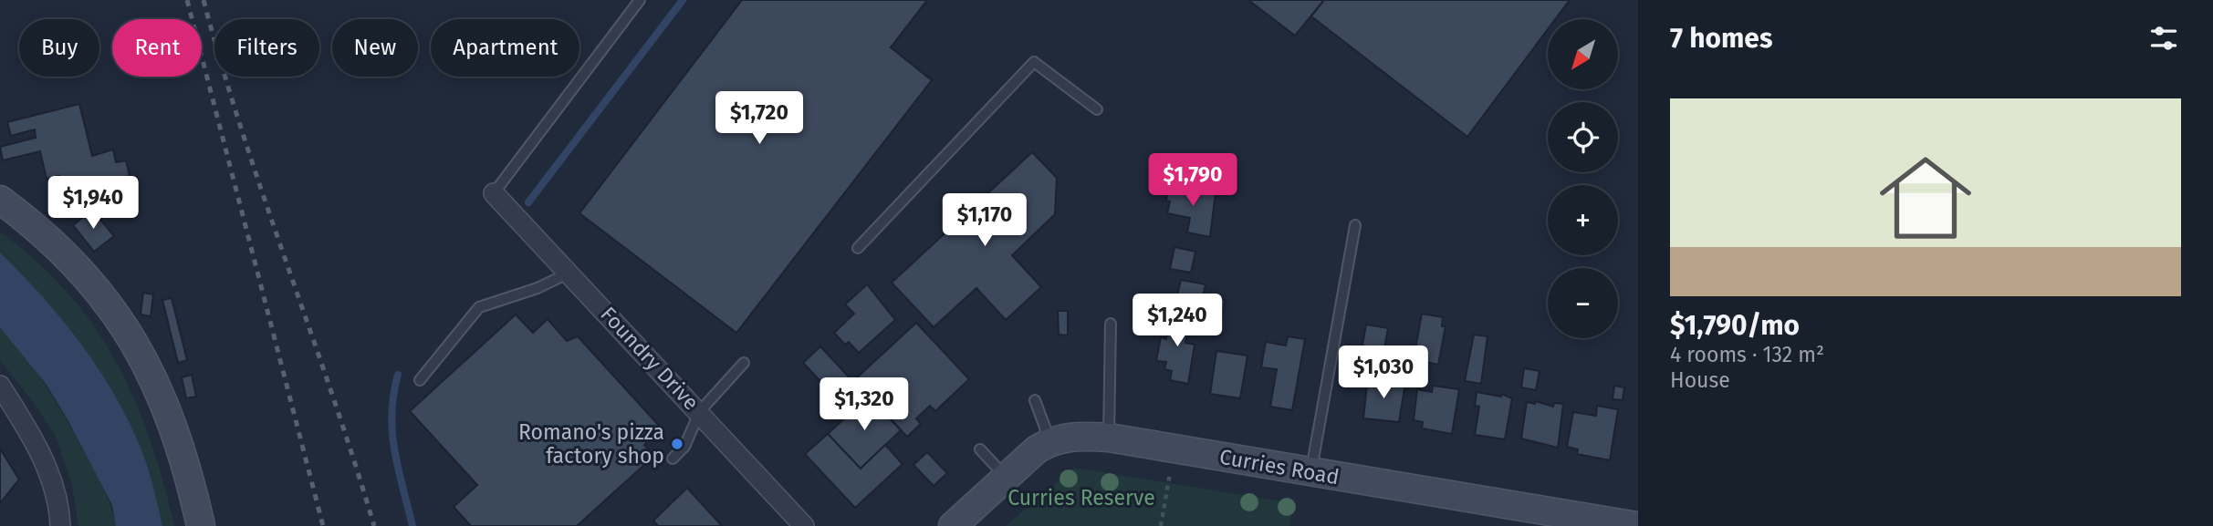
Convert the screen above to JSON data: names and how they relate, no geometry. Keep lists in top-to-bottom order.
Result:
{
  "streets": {
    "street": ["Foundry Drive", "Curries Road"]
  },
  "parks": ["Curries Reserve"],
  "places": ["Romano's pizza factory shop"],
  "north": "bottom left",
  "page": {
    "heading": "7 homes",
    "map_buttons": ["+", "−"],
    "chip": [
      "Buy",
      "Rent",
      "Filters",
      "New",
      "Apartment"
    ],
    "list": [
      {
        "name": "$1,790/mo",
        "note": "4 rooms · 132 m² · House"
      }
    ],
    "price": [
      "$1,720",
      "$1,790",
      "$1,940",
      "$1,170",
      "$1,240",
      "$1,030",
      "$1,320"
    ]
  }
}
